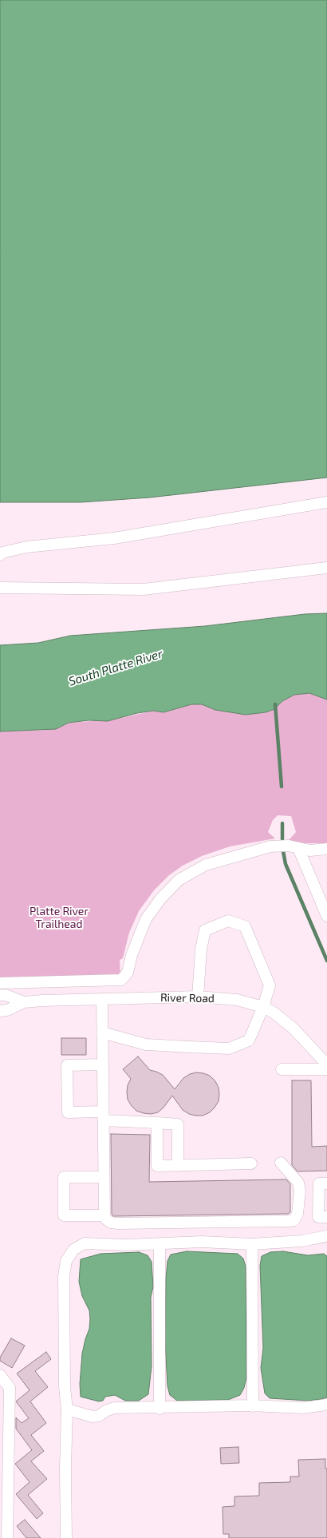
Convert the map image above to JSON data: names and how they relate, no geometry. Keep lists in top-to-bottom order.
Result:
{
  "streets": {
    "street": ["River Road"]
  },
  "water": ["South Platte River"],
  "parks": ["Platte River Trailhead"]
}
